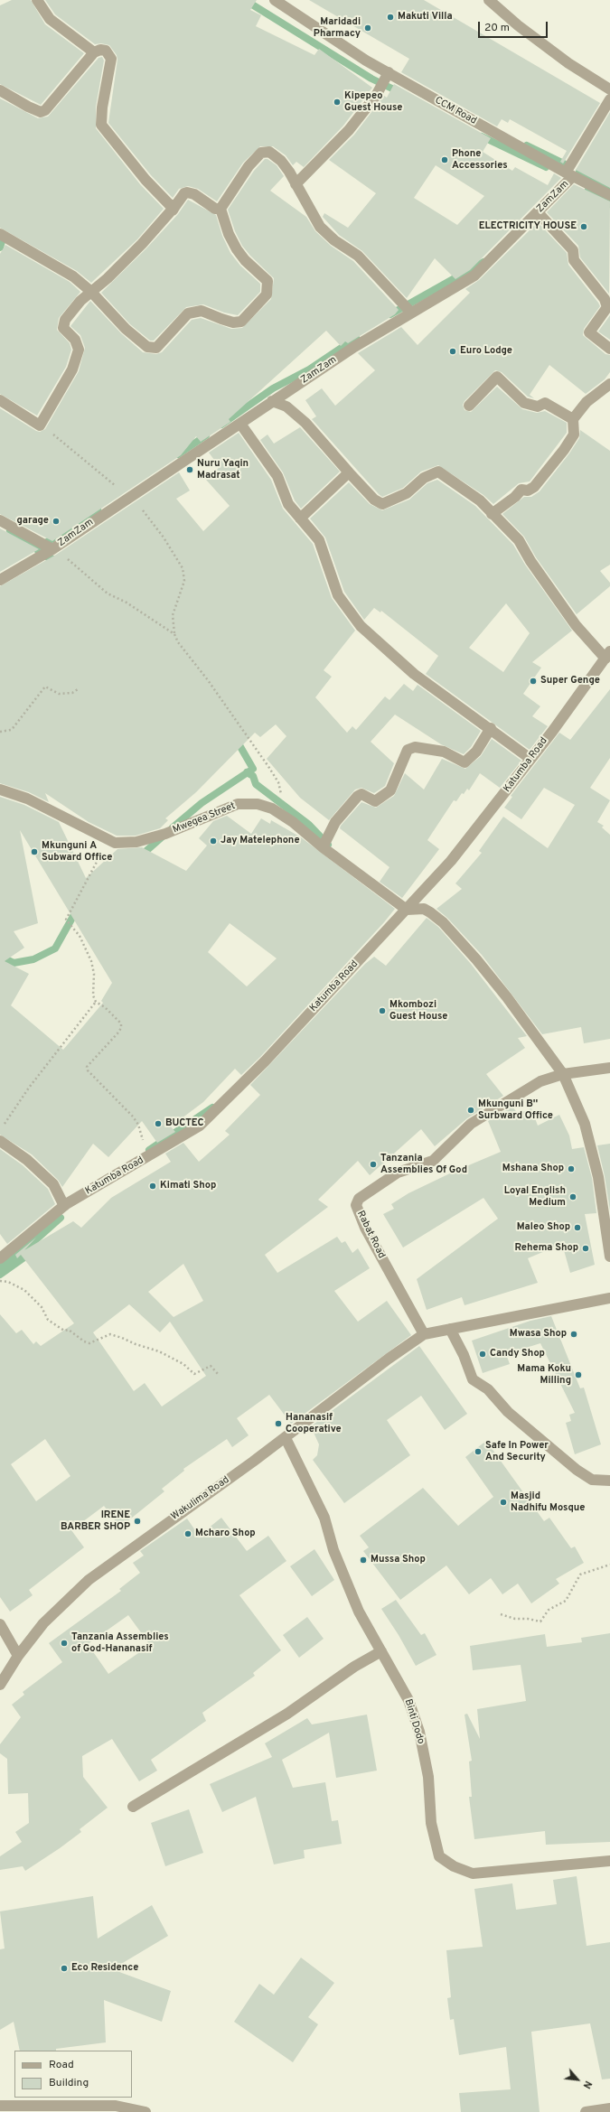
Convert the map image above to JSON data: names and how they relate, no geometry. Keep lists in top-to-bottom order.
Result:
{
  "streets": {
    "street": [
      "CCM Road",
      "ZamZam",
      "Katumba Road",
      "Mwegea Street",
      "Rabat Road",
      "Wakulima Road",
      "Binti Dodo"
    ]
  },
  "crossings": [
    ["CCM Road", "ZamZam"],
    ["Katumba Road", "Mwegea Street"],
    ["Rabat Road", "Wakulima Road"],
    ["Wakulima Road", "Binti Dodo"]
  ],
  "places": [
    "Makuti Villa",
    "Maridadi Pharmacy",
    "Kipepeo Guest House",
    "Phone Accessories",
    "ELECTRICITY HOUSE",
    "Euro Lodge",
    "Nuru Yaqin Madrasat",
    "garage",
    "Super Genge",
    "Jay Matelephone",
    "Mkunguni A Subward Office",
    "Mkombozi Guest House",
    "Mkunguni B'' Surbward Office",
    "BUCTEC",
    "Tanzania Assemblies Of God",
    "Mshana Shop",
    "Kimati Shop",
    "Loyal English Medium",
    "Maleo Shop",
    "Rehema Shop",
    "Mwasa Shop",
    "Candy Shop",
    "Mama Koku Milling",
    "Hananasif Cooperative",
    "Safe In Power And Security",
    "Masjid Nadhifu Mosque",
    "IRENE BARBER SHOP",
    "Mcharo Shop",
    "Mussa Shop",
    "Tanzania Assemblies of God-Hananasif",
    "Eco Residence"
  ],
  "legend": ["Road", "Building"],
  "scale_bar": "20 m",
  "north": "bottom right"
}
